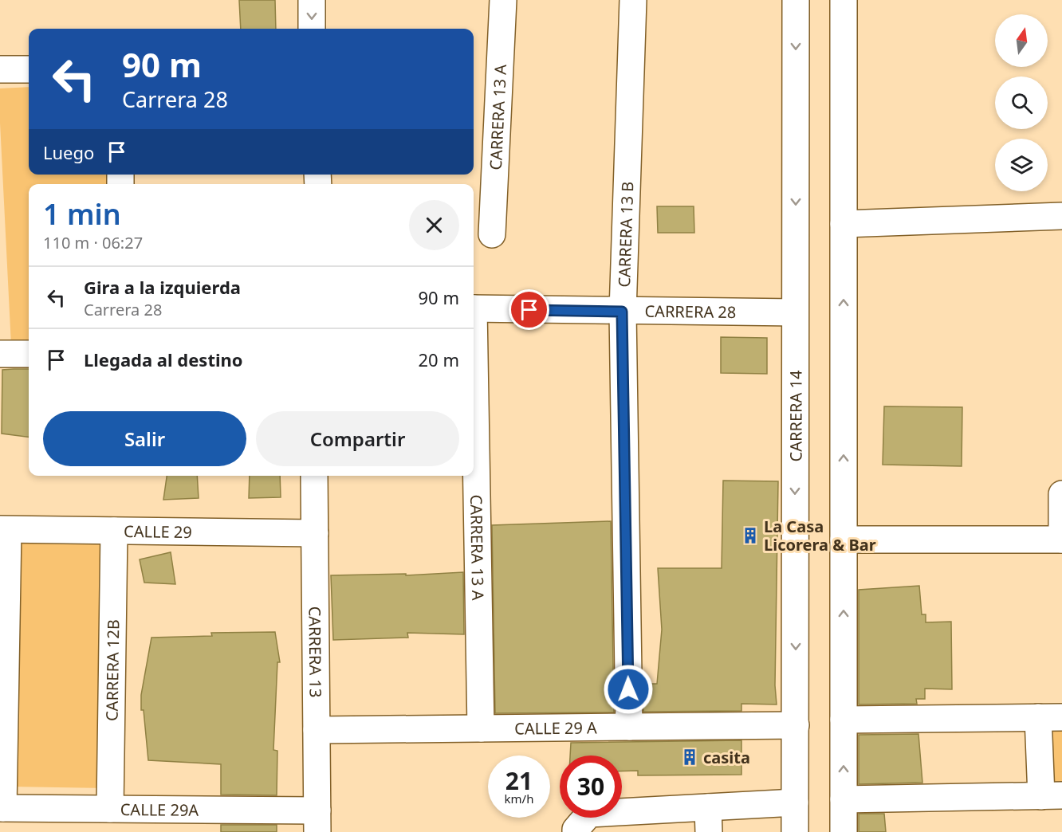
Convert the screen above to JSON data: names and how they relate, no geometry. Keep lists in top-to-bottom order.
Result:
{
  "streets": {
    "street": [
      "CARRERA 13 A",
      "CARRERA 13 B",
      "CARRERA 28",
      "CARRERA 14",
      "CALLE 29",
      "CARRERA 13",
      "CARRERA 12B",
      "CALLE 29 A",
      "CALLE 29A"
    ]
  },
  "crossings": [
    ["CARRERA 13 A", "CALLE 29 A"],
    ["CARRERA 13 B", "CARRERA 28"],
    ["CARRERA 13 B", "CALLE 29 A"],
    ["CARRERA 28", "CARRERA 14"],
    ["CARRERA 14", "CALLE 29 A"],
    ["CALLE 29", "CARRERA 13"],
    ["CALLE 29", "CARRERA 12B"],
    ["CARRERA 13", "CALLE 29 A"],
    ["CARRERA 13", "CALLE 29A"],
    ["CARRERA 12B", "CALLE 29A"]
  ],
  "places": {
    "building": ["La Casa Licorera & Bar", "casita"]
  },
  "north": "top",
  "page": {
    "turn": ["90 m", "Carrera 28"],
    "then": "Luego",
    "heading": ["1 min", "110 m · 06:27"],
    "list": [
      {
        "name": "Gira a la izquierda",
        "note": "Carrera 28",
        "value": "90 m"
      },
      {
        "name": "Llegada al destino",
        "value": "20 m"
      }
    ],
    "buttons": ["Salir", "Compartir"],
    "speed": "21 km/h",
    "limit": "30"
  }
}
